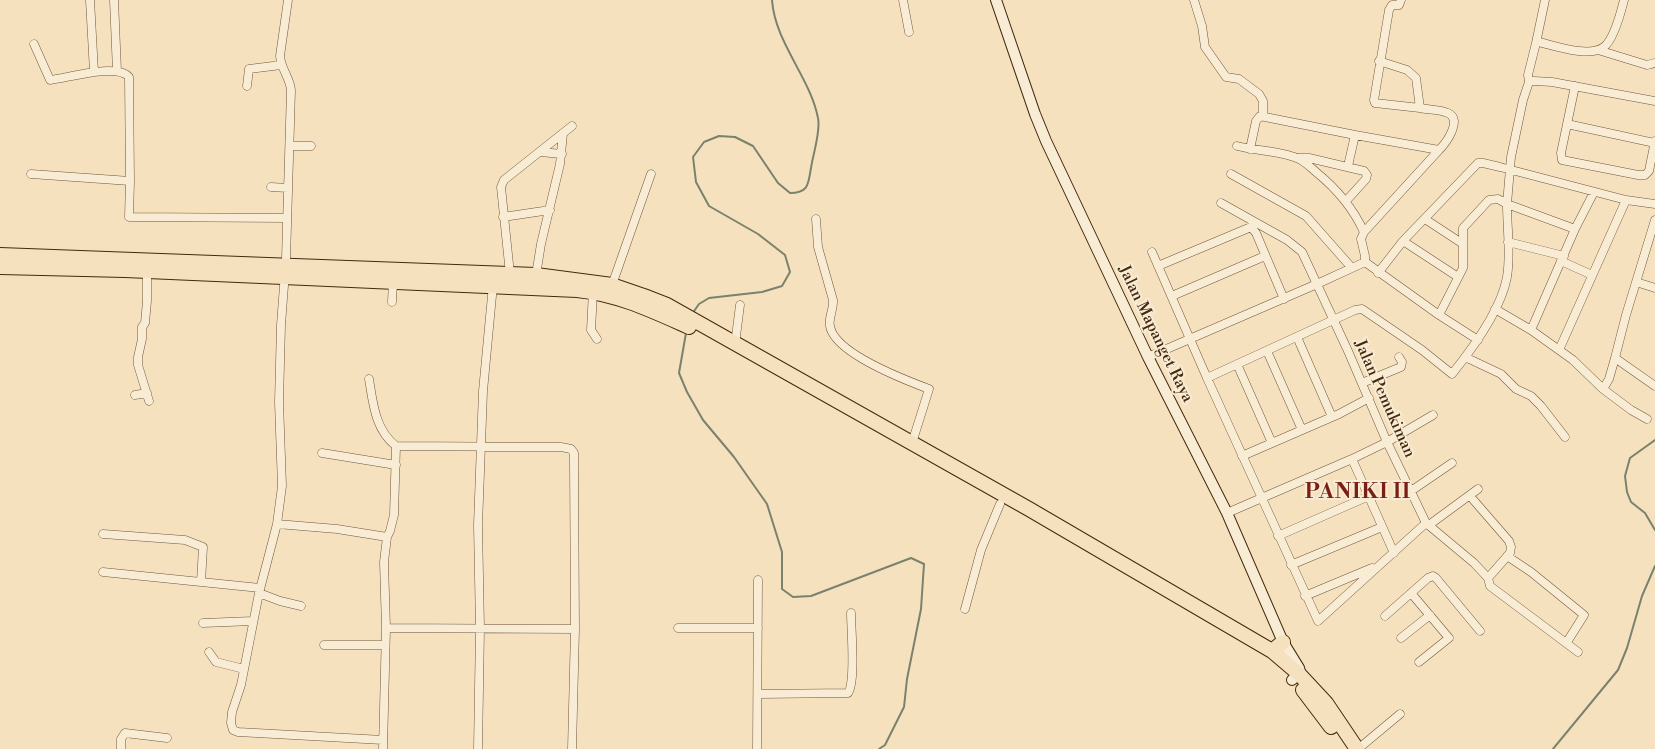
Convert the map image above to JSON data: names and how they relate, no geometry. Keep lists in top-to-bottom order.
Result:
{
  "streets": {
    "street": ["Jalan Mapanget Raya", "Jalan Pemukiman"]
  },
  "districts": ["PANIKI II"]
}
